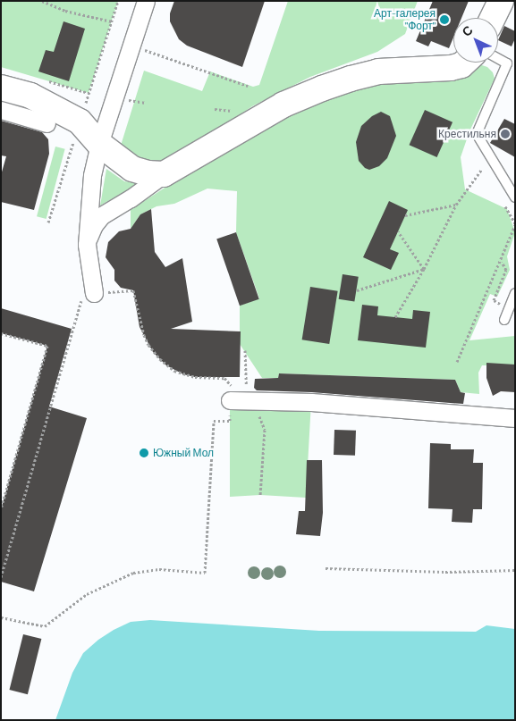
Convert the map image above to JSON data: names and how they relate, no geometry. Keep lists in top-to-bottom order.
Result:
{
  "places": ["Арт-галерея \"Форт\"", "Крестильня", "Южный Мол"],
  "north": "top left"
}
